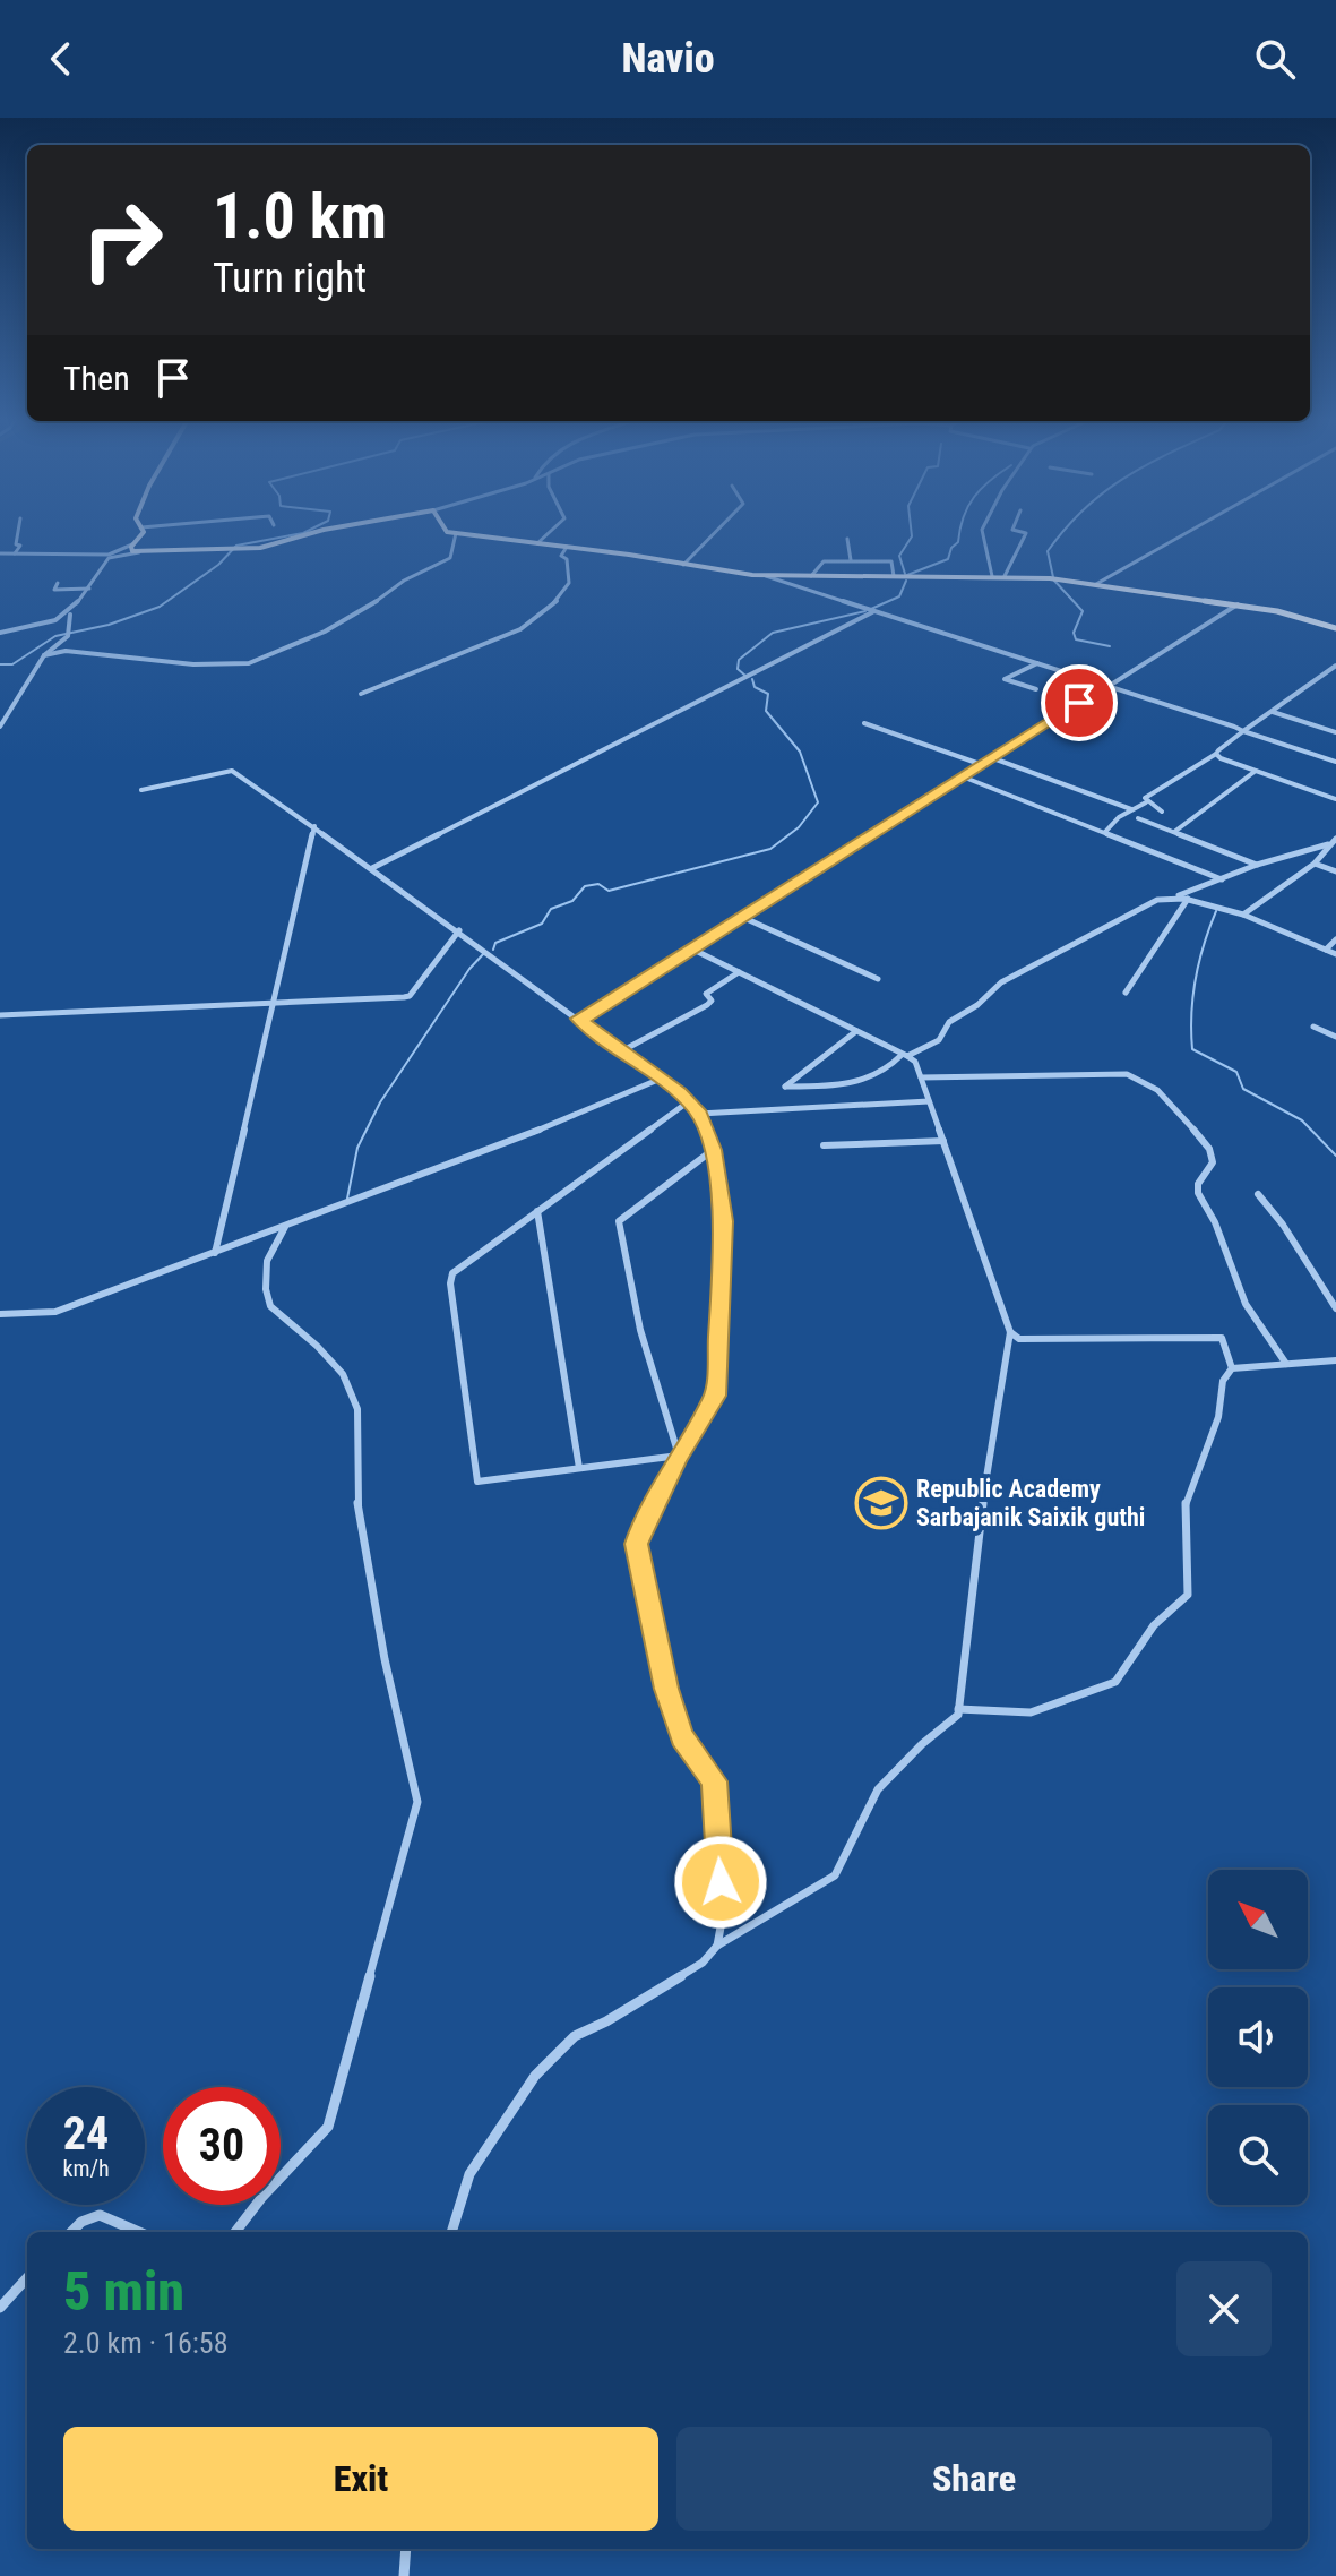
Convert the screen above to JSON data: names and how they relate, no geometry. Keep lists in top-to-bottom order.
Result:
{
  "places": {
    "school or university": ["Republic Academy Sarbajanik Saixik guthi"]
  },
  "north": "top left",
  "page": {
    "header": "Navio",
    "turn": ["1.0 km", "Turn right"],
    "then": "Then",
    "speed": "24 km/h",
    "limit": "30",
    "heading": ["5 min", "2.0 km · 16:58"],
    "buttons": ["Exit", "Share"]
  }
}
